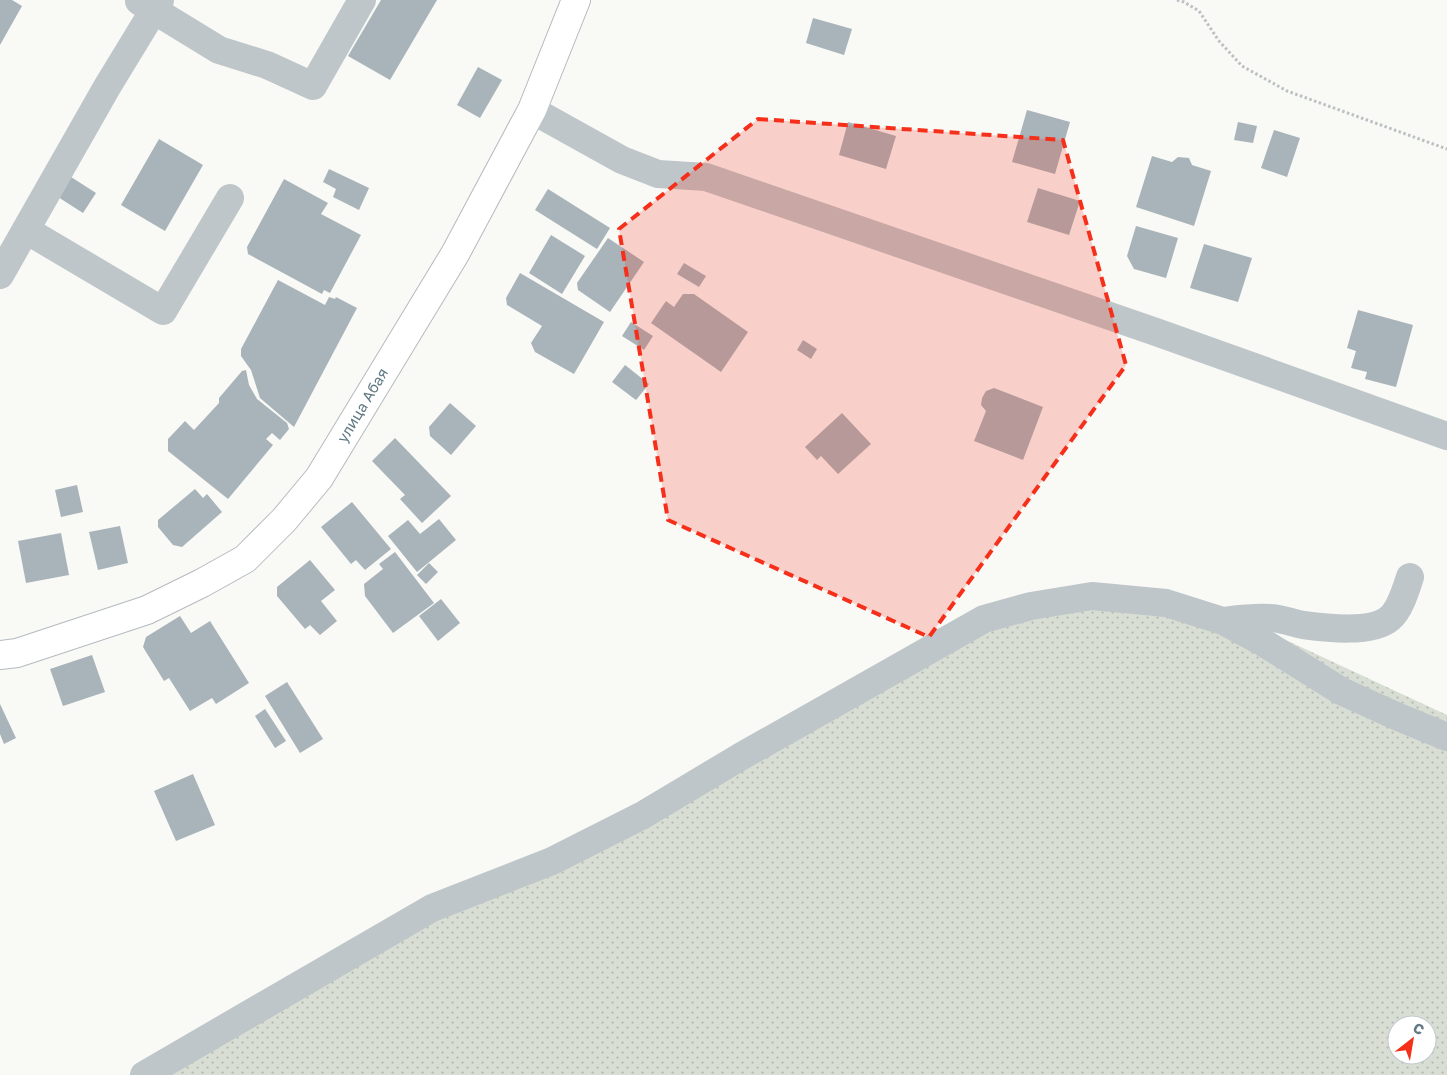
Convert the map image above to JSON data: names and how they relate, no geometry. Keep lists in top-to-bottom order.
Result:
{
  "streets": {
    "main road": ["улица Абая"]
  },
  "north": "top right"
}
